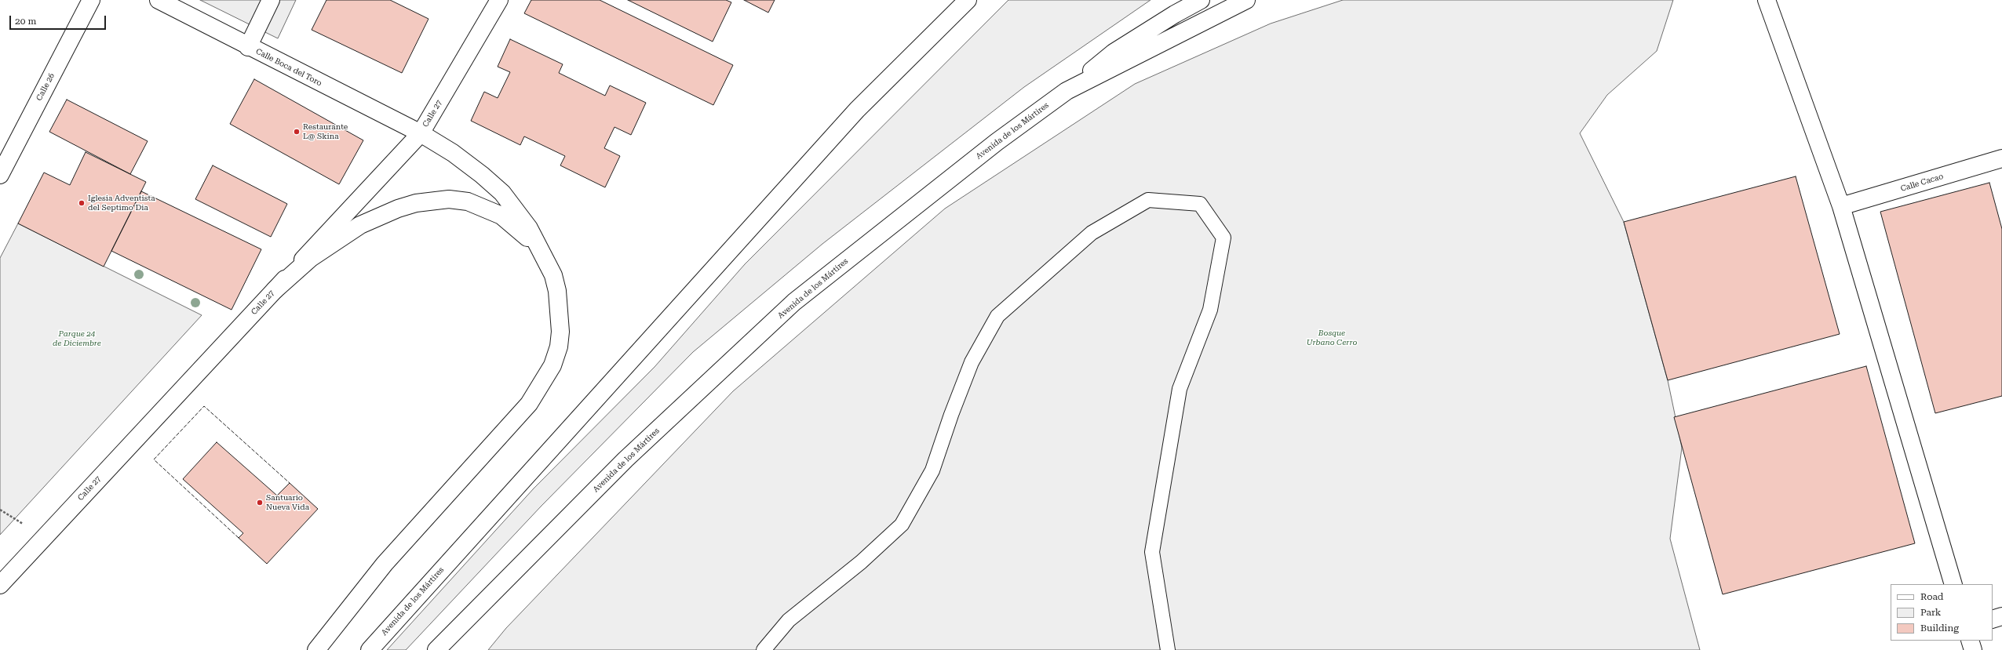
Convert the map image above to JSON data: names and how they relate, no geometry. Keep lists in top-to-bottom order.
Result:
{
  "streets": {
    "main road": [
      "Calle Boca del Toro",
      "Calle 26",
      "Calle 27",
      "Avenida de los Mártires",
      "Calle Cacao"
    ]
  },
  "crossings": [
    ["Calle Boca del Toro", "Calle 27"]
  ],
  "parks": ["Bosque Urbano Cerro", "Parque 24 de Diciembre"],
  "places": ["Restaurante L@ Skina", "Iglesia Adventista del Septimo Dia", "Santuario Nueva Vida"],
  "legend": ["Road", "Park", "Building"],
  "scale_bar": "20 m"
}
